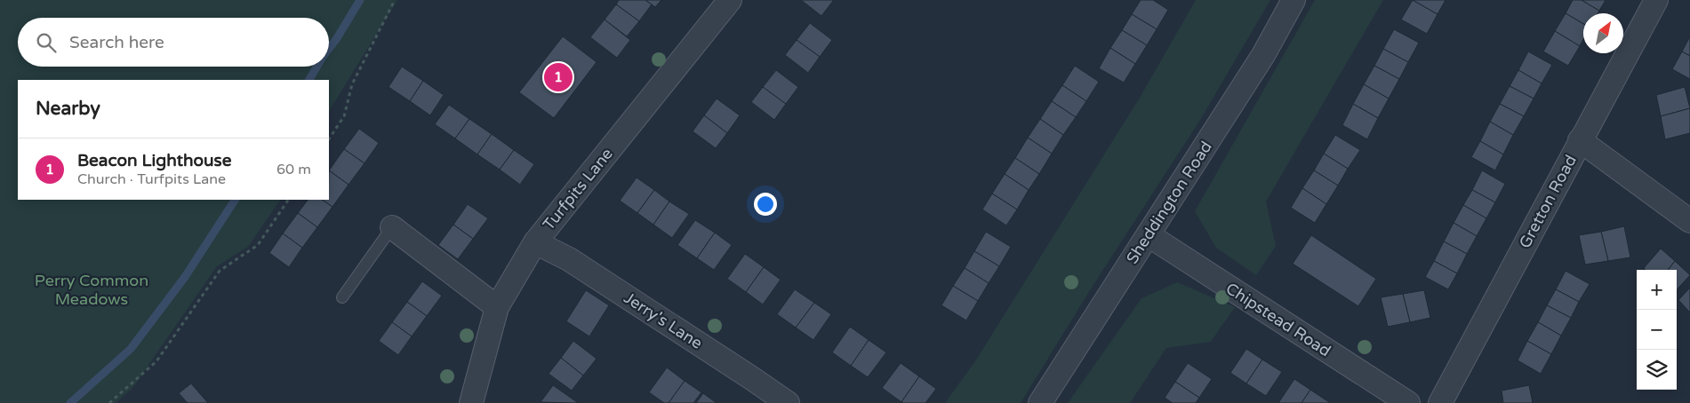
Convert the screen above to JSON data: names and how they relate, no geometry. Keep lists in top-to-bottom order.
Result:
{
  "streets": {
    "street": [
      "Turfpits Lane",
      "Gretton Road",
      "Sheddington Road",
      "Chipstead Road",
      "Jerry's Lane"
    ]
  },
  "crossings": [
    ["Turfpits Lane", "Jerry's Lane"],
    ["Sheddington Road", "Chipstead Road"]
  ],
  "parks": ["Perry Common Meadows"],
  "north": "top right",
  "page": {
    "search": "Search here",
    "pins": "1",
    "heading": "Nearby",
    "list": [
      {
        "mark": "1",
        "name": "Beacon Lighthouse",
        "note": "Church · Turfpits Lane",
        "value": "60 m"
      }
    ],
    "map_buttons": ["+", "−"]
  }
}
